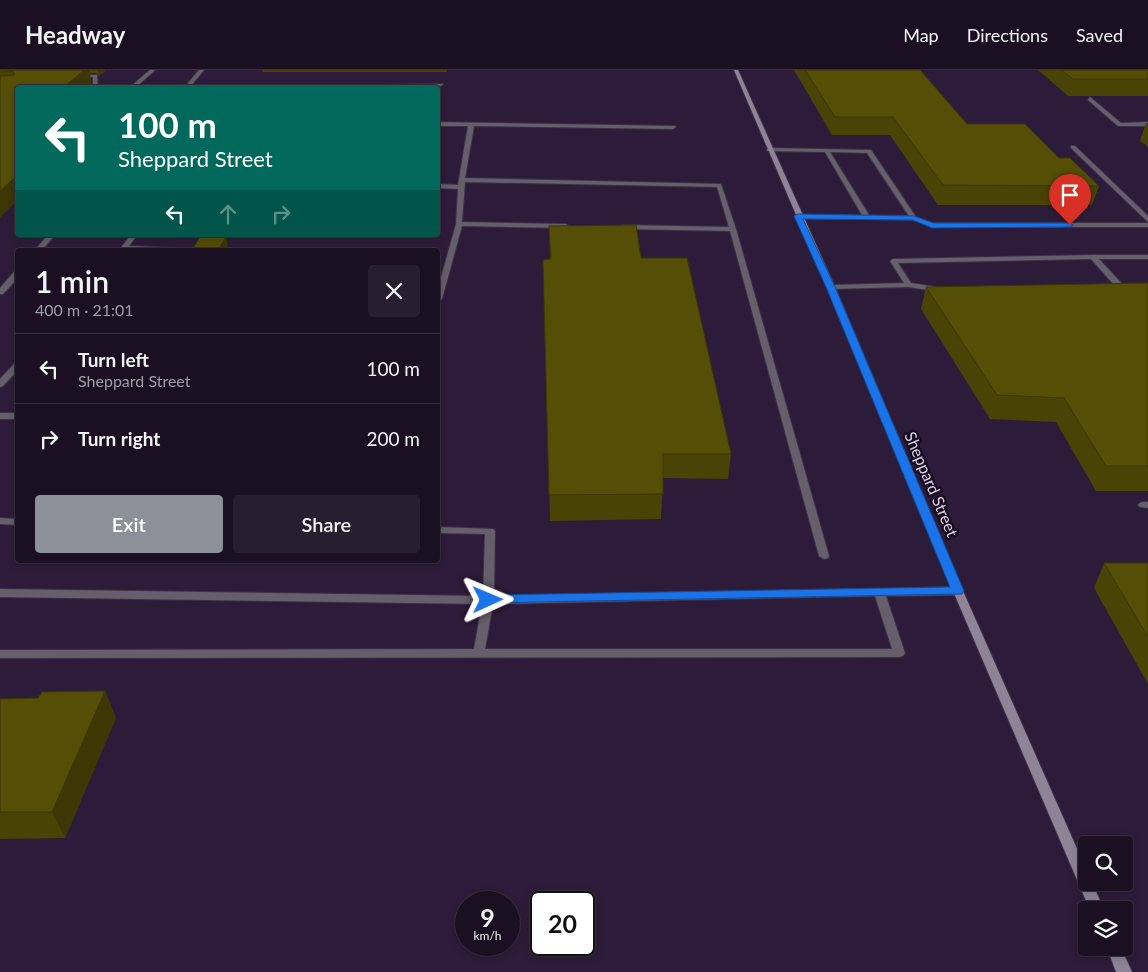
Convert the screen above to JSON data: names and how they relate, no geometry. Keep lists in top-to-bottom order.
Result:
{
  "streets": {
    "street": ["Sheppard Street"]
  },
  "page": {
    "header": "Headway",
    "nav": ["Map", "Directions", "Saved"],
    "turn": ["100 m", "Sheppard Street"],
    "heading": ["1 min", "400 m · 21:01"],
    "list": [
      {
        "name": "Turn left",
        "note": "Sheppard Street",
        "value": "100 m"
      },
      {
        "name": "Turn right",
        "value": "200 m"
      }
    ],
    "buttons": ["Exit", "Share"],
    "speed": "9 km/h",
    "limit": "20"
  }
}
